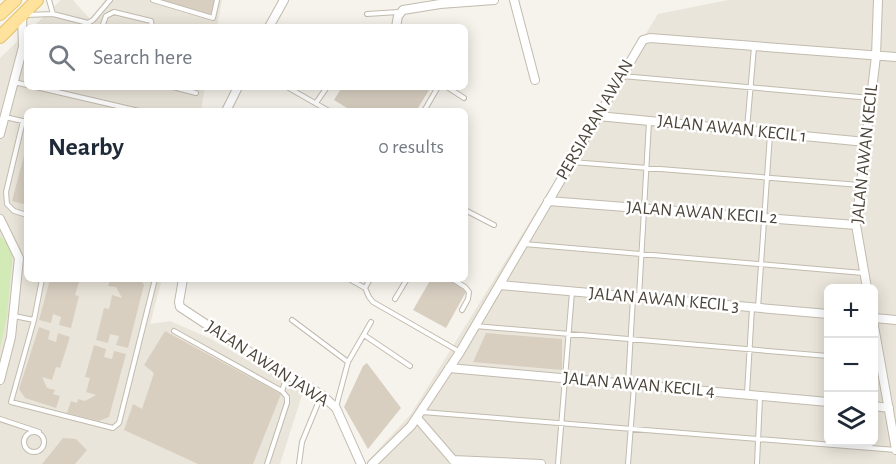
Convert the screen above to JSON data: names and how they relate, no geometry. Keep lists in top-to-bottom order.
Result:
{
  "streets": {
    "street": [
      "PERSIARAN AWAN",
      "JALAN AWAN KECIL 1",
      "JALAN AWAN KECIL",
      "JALAN AWAN KECIL 2",
      "JALAN AWAN KECIL 3",
      "JALAN AWAN JAWA",
      "JALAN AWAN KECIL 4"
    ]
  },
  "crossings": [
    ["PERSIARAN AWAN", "JALAN AWAN KECIL 1"],
    ["PERSIARAN AWAN", "JALAN AWAN KECIL"],
    ["PERSIARAN AWAN", "JALAN AWAN KECIL 2"],
    ["PERSIARAN AWAN", "JALAN AWAN KECIL 3"],
    ["PERSIARAN AWAN", "JALAN AWAN KECIL 4"],
    ["JALAN AWAN KECIL 1", "JALAN AWAN KECIL"],
    ["JALAN AWAN KECIL", "JALAN AWAN KECIL 2"]
  ],
  "page": {
    "search": "Search here",
    "heading": ["Nearby", "0 results"],
    "map_buttons": ["+", "−"]
  }
}
